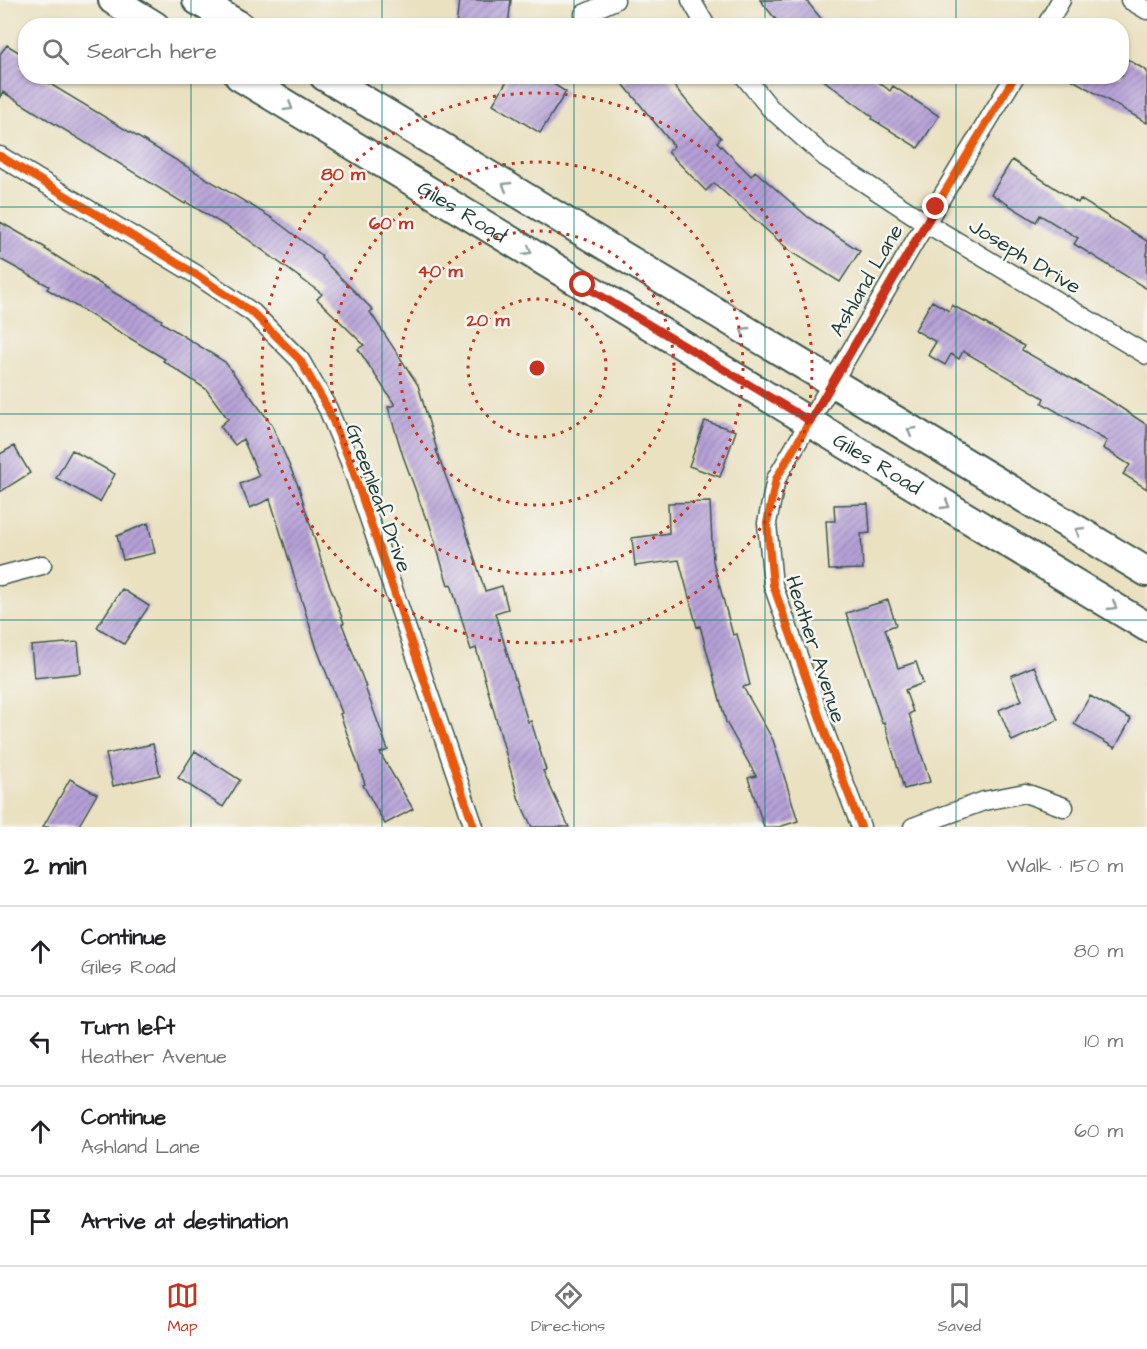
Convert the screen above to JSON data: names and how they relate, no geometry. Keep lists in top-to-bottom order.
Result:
{
  "streets": {
    "main road": ["Giles Road"],
    "street": [
      "Joseph Drive",
      "Ashland Lane",
      "Greenleaf Drive",
      "Heather Avenue"
    ]
  },
  "crossings": [
    ["Giles Road", "Ashland Lane"],
    ["Giles Road", "Heather Avenue"],
    ["Joseph Drive", "Ashland Lane"],
    ["Ashland Lane", "Heather Avenue"]
  ],
  "page": {
    "search": "Search here",
    "heading": ["2 min", "Walk · 150 m"],
    "list": [
      ["Continue", "Giles Road", "80 m"],
      ["Turn left", "Heather Avenue", "10 m"],
      ["Continue", "Ashland Lane", "60 m"],
      "Arrive at destination"
    ],
    "nav": ["Map", "Directions", "Saved"]
  },
  "rings": [
    "80 m",
    "60 m",
    "40 m",
    "20 m"
  ]
}
